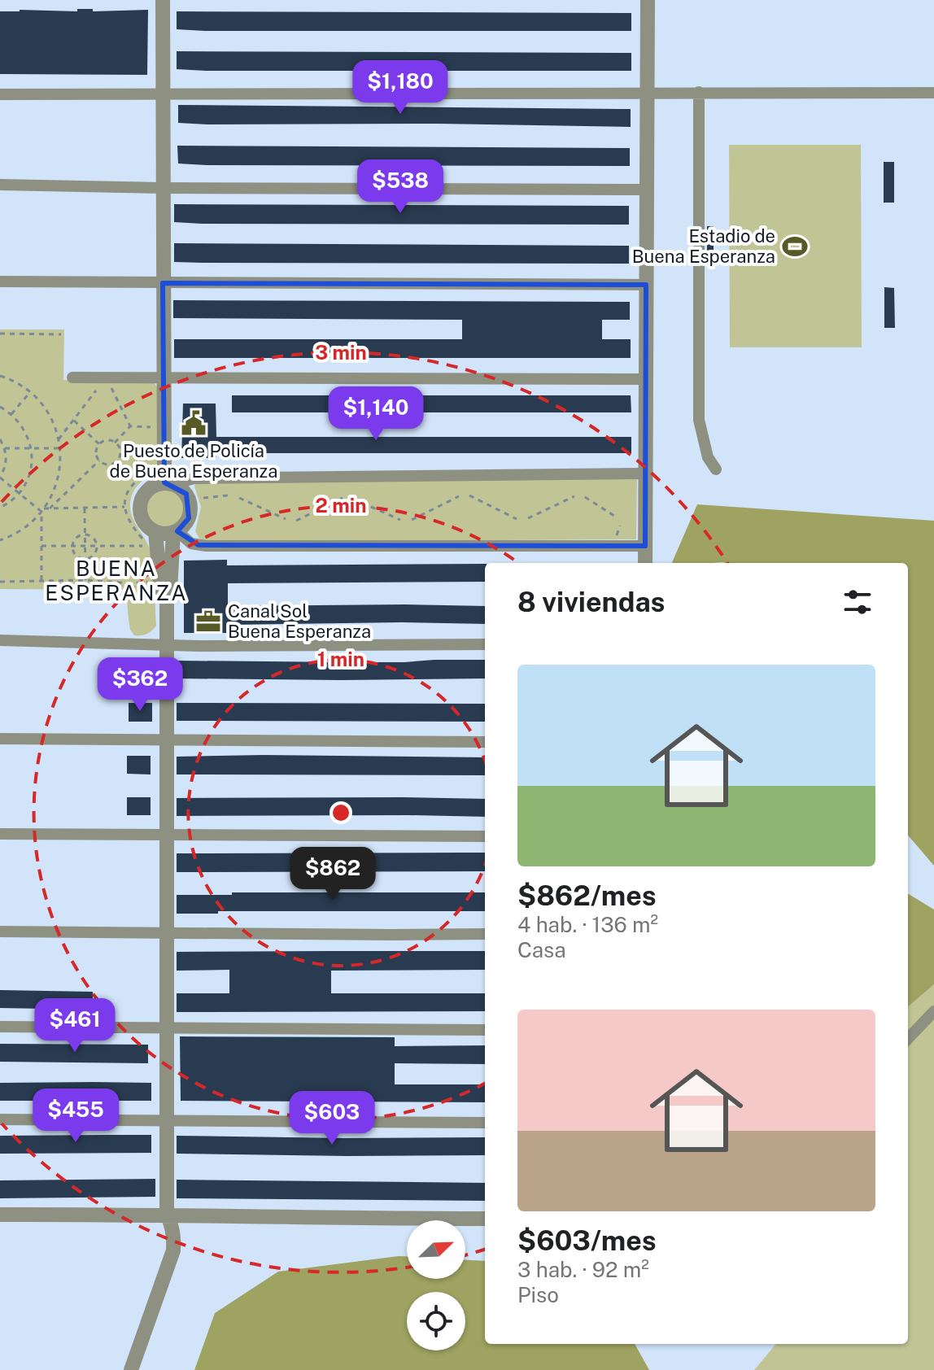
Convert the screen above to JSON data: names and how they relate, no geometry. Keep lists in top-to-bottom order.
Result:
{
  "districts": ["BUENA ESPERANZA"],
  "places": {
    "sports": ["Estadio de Buena Esperanza"],
    "public building": ["Puesto de Policía de Buena Esperanza"],
    "office": ["Canal Sol Buena Esperanza"]
  },
  "north": "top right",
  "page": {
    "price": [
      "$1,180",
      "$538",
      "$1,140",
      "$362",
      "$862",
      "$461",
      "$455",
      "$603"
    ],
    "heading": "8 viviendas",
    "list": [
      {
        "name": "$862/mes",
        "note": "4 hab. · 136 m² · Casa"
      },
      {
        "name": "$603/mes",
        "note": "3 hab. · 92 m² · Piso"
      }
    ]
  },
  "rings": ["3 min", "2 min", "1 min"]
}
